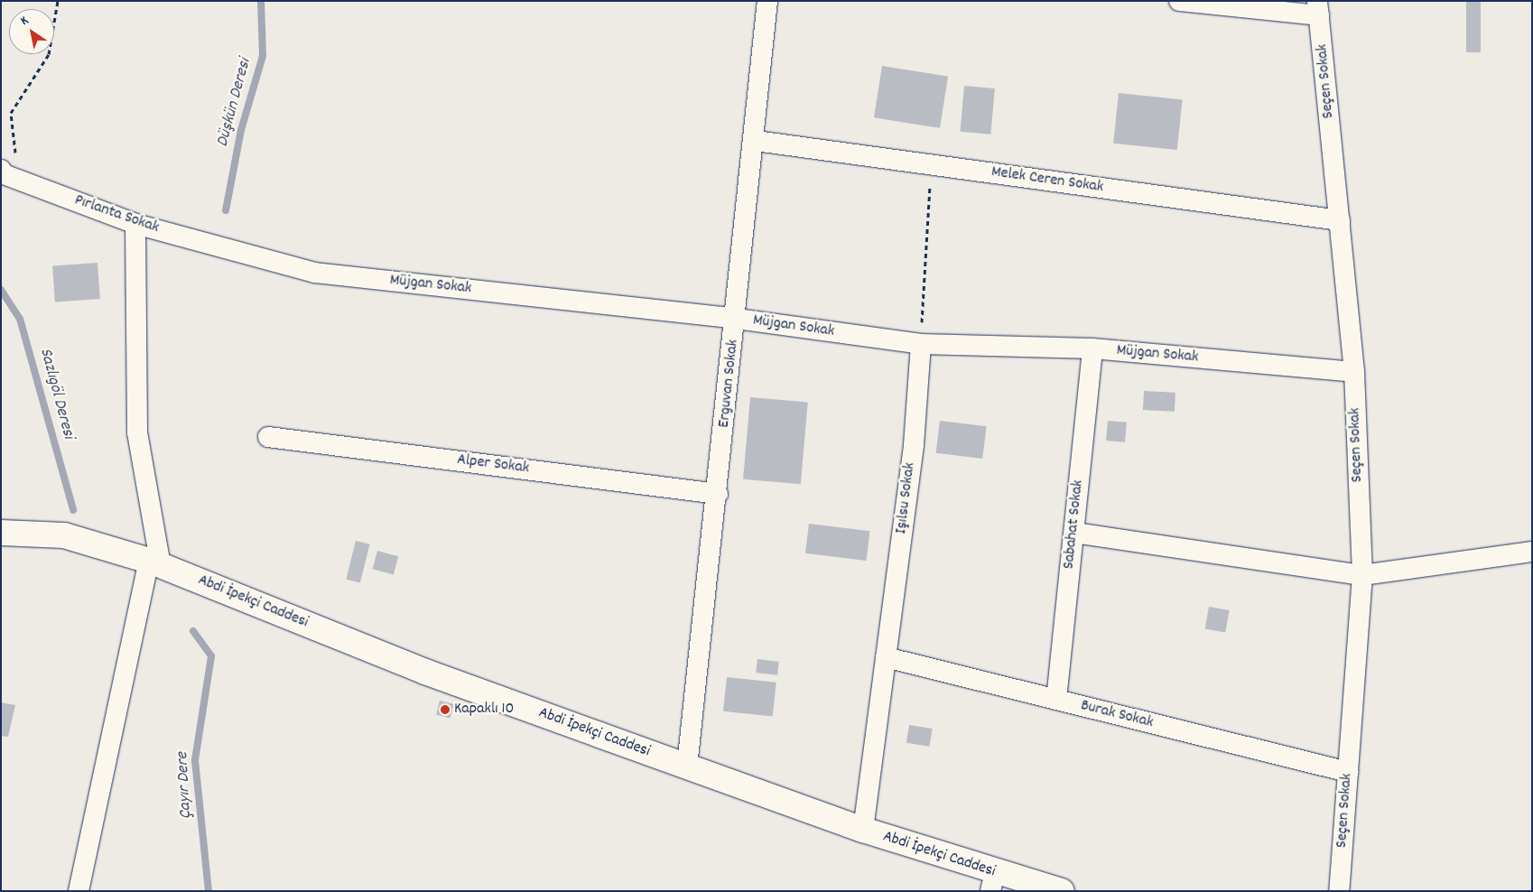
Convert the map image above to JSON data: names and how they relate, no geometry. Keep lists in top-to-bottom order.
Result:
{
  "streets": {
    "street": [
      "Seçen Sokak",
      "Melek Ceren Sokak",
      "Pırlanta Sokak",
      "Müjgan Sokak",
      "Erguvan Sokak",
      "Alper Sokak",
      "Işılsu Sokak",
      "Sabahat Sokak",
      "Abdi İpekçi Caddesi",
      "Burak Sokak"
    ]
  },
  "crossings": [
    ["Seçen Sokak", "Melek Ceren Sokak"],
    ["Seçen Sokak", "Müjgan Sokak"],
    ["Seçen Sokak", "Burak Sokak"],
    ["Melek Ceren Sokak", "Erguvan Sokak"],
    ["Pırlanta Sokak", "Müjgan Sokak"],
    ["Müjgan Sokak", "Erguvan Sokak"],
    ["Müjgan Sokak", "Işılsu Sokak"],
    ["Müjgan Sokak", "Sabahat Sokak"],
    ["Erguvan Sokak", "Alper Sokak"],
    ["Erguvan Sokak", "Abdi İpekçi Caddesi"],
    ["Işılsu Sokak", "Abdi İpekçi Caddesi"],
    ["Işılsu Sokak", "Burak Sokak"],
    ["Sabahat Sokak", "Burak Sokak"]
  ],
  "water": ["Düşkün Deresi", "Sazlıgöl Deresi", "Çayır Dere"],
  "places": ["Kapaklı 10"],
  "north": "top left"
}
